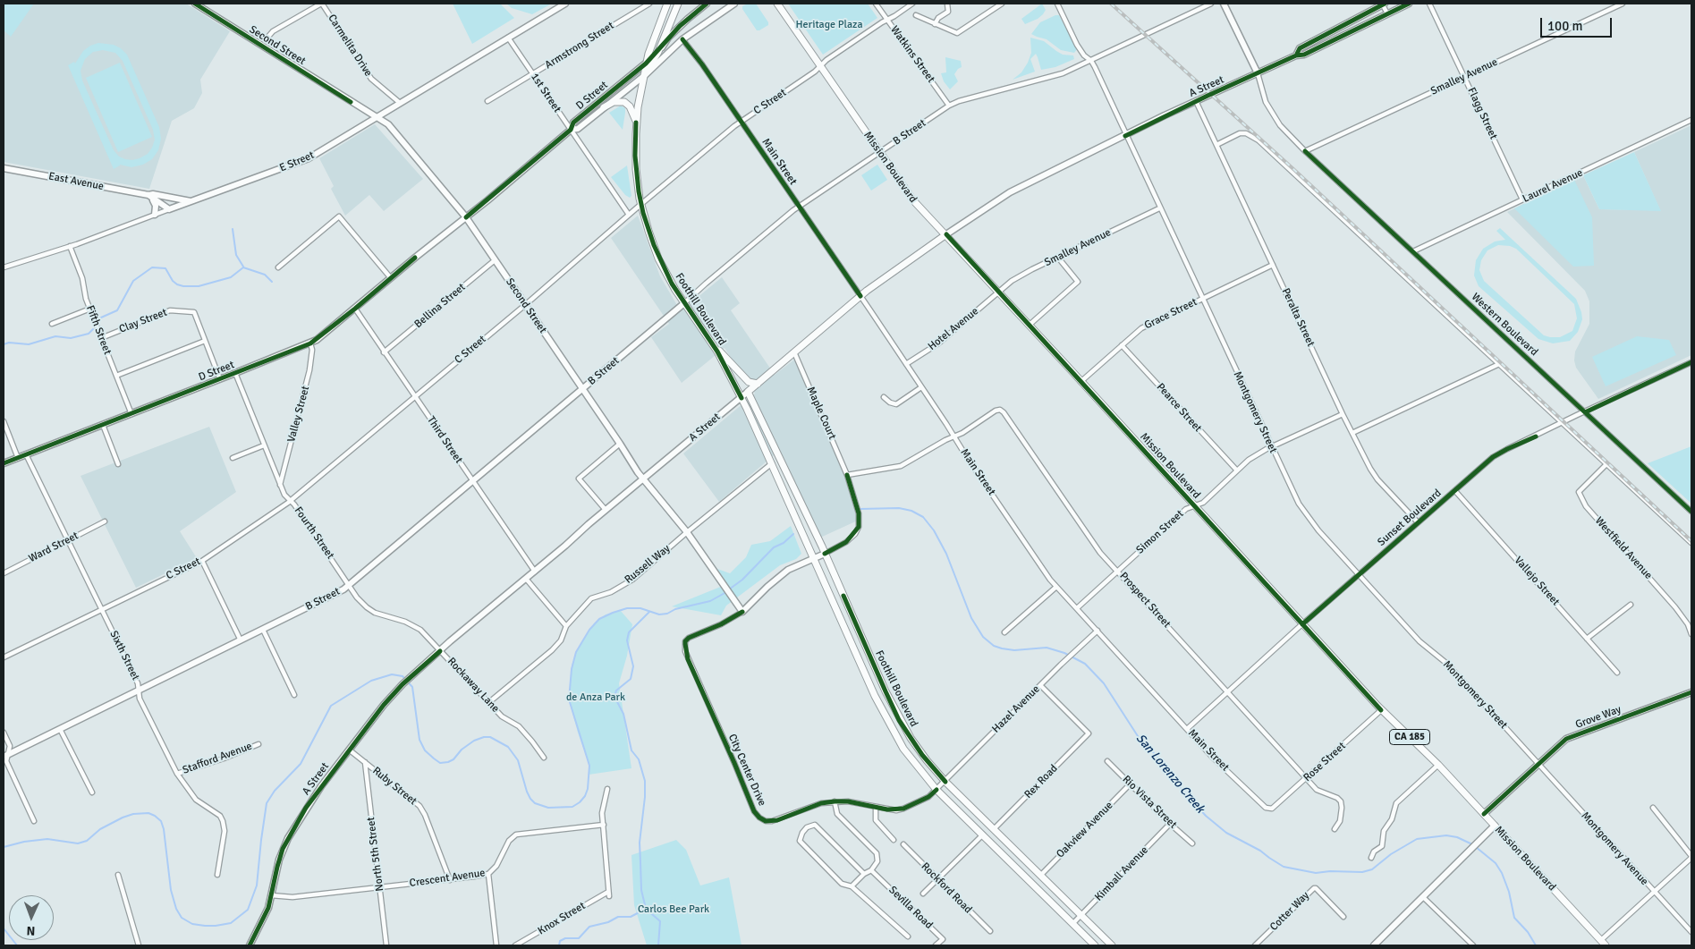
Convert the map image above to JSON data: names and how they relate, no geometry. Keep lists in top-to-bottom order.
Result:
{
  "streets": {
    "main road": [
      "A Street",
      "Mission Boulevard",
      "Foothill Boulevard",
      "CA 185"
    ],
    "street": [
      "Second Street",
      "Carmelita Drive",
      "Armstrong Street",
      "Watkins Street",
      "Smalley Avenue",
      "1st Street",
      "D Street",
      "C Street",
      "Flagg Street",
      "B Street",
      "E Street",
      "Main Street",
      "East Avenue",
      "Laurel Avenue",
      "Bellina Street",
      "Grace Street",
      "Peralta Street",
      "Clay Street",
      "Western Boulevard",
      "Hotel Avenue",
      "Fifth Street",
      "Pearce Street",
      "Montgomery Street",
      "Maple Court",
      "Valley Street",
      "Third Street",
      "Sunset Boulevard",
      "Simon Street",
      "Fourth Street",
      "Ward Street",
      "Westfield Avenue",
      "Russell Way",
      "Vallejo Street",
      "Prospect Street",
      "Sixth Street",
      "Rockaway Lane",
      "Hazel Avenue",
      "Grove Way",
      "Stafford Avenue",
      "Rose Street",
      "City Center Drive",
      "Rex Road",
      "Ruby Street",
      "Rio Vista Street",
      "Oakview Avenue",
      "Montgomery Avenue",
      "North 5th Street",
      "Kimball Avenue",
      "Crescent Avenue",
      "Rockford Road",
      "Sevilla Road",
      "Cotter Way",
      "Knox Street"
    ]
  },
  "crossings": [
    ["Second Street", "A Street"],
    ["Second Street", "D Street"],
    ["Second Street", "C Street"],
    ["Second Street", "B Street"],
    ["Second Street", "E Street"],
    ["Second Street", "Bellina Street"],
    ["Second Street", "Russell Way"],
    ["Second Street", "City Center Drive"],
    ["Carmelita Drive", "E Street"],
    ["Armstrong Street", "1st Street"],
    ["Watkins Street", "C Street"],
    ["Watkins Street", "B Street"],
    ["Smalley Avenue", "Flagg Street"],
    ["Smalley Avenue", "Mission Boulevard"],
    ["Smalley Avenue", "Western Boulevard"],
    ["Smalley Avenue", "Hotel Avenue"],
    ["Smalley Avenue", "Montgomery Street"],
    ["A Street", "Main Street"],
    ["A Street", "Mission Boulevard"],
    ["A Street", "Foothill Boulevard"],
    ["A Street", "Peralta Street"],
    ["A Street", "Western Boulevard"],
    ["A Street", "Montgomery Street"],
    ["A Street", "Maple Court"],
    ["A Street", "Third Street"],
    ["A Street", "Fourth Street"],
    ["A Street", "Rockaway Lane"],
    ["A Street", "Ruby Street"],
    ["A Street", "Crescent Avenue"],
    ["1st Street", "D Street"],
    ["1st Street", "C Street"],
    ["1st Street", "E Street"],
    ["D Street", "Main Street"],
    ["D Street", "Foothill Boulevard"],
    ["D Street", "Clay Street"],
    ["D Street", "Fifth Street"],
    ["D Street", "Valley Street"],
    ["D Street", "Third Street"],
    ["D Street", "Fourth Street"],
    ["D Street", "Sixth Street"],
    ["C Street", "Main Street"],
    ["C Street", "Mission Boulevard"],
    ["C Street", "Foothill Boulevard"],
    ["C Street", "Third Street"],
    ["C Street", "Fourth Street"],
    ["C Street", "Sixth Street"],
    ["Flagg Street", "Laurel Avenue"],
    ["B Street", "Main Street"],
    ["B Street", "Mission Boulevard"],
    ["B Street", "Foothill Boulevard"],
    ["B Street", "Montgomery Street"],
    ["B Street", "Third Street"],
    ["B Street", "Fourth Street"],
    ["B Street", "Sixth Street"],
    ["E Street", "East Avenue"],
    ["E Street", "Fifth Street"],
    ["Main Street", "Hotel Avenue"],
    ["Main Street", "Sunset Boulevard"],
    ["Main Street", "Simon Street"],
    ["Main Street", "Prospect Street"],
    ["Main Street", "Hazel Avenue"],
    ["Main Street", "Rose Street"],
    ["Mission Boulevard", "Grace Street"],
    ["Mission Boulevard", "Hotel Avenue"],
    ["Mission Boulevard", "Sunset Boulevard"],
    ["Mission Boulevard", "Simon Street"],
    ["Mission Boulevard", "Grove Way"],
    ["Mission Boulevard", "Rose Street"],
    ["Laurel Avenue", "Western Boulevard"],
    ["Bellina Street", "Third Street"],
    ["Foothill Boulevard", "Russell Way"],
    ["Foothill Boulevard", "Hazel Avenue"],
    ["Foothill Boulevard", "City Center Drive"],
    ["Foothill Boulevard", "Rex Road"],
    ["Foothill Boulevard", "Oakview Avenue"],
    ["Foothill Boulevard", "Kimball Avenue"],
    ["Grace Street", "Peralta Street"],
    ["Grace Street", "Pearce Street"],
    ["Grace Street", "Montgomery Street"],
    ["Peralta Street", "Sunset Boulevard"],
    ["Peralta Street", "Simon Street"],
    ["Clay Street", "Fifth Street"],
    ["Western Boulevard", "Sunset Boulevard"],
    ["Pearce Street", "Simon Street"],
    ["Montgomery Street", "Sunset Boulevard"],
    ["Montgomery Street", "Simon Street"],
    ["Montgomery Street", "Grove Way"],
    ["Montgomery Street", "Montgomery Avenue"],
    ["Maple Court", "City Center Drive"],
    ["Valley Street", "Fourth Street"],
    ["Sunset Boulevard", "Vallejo Street"],
    ["Sunset Boulevard", "Prospect Street"],
    ["Simon Street", "Prospect Street"],
    ["Fourth Street", "Rockaway Lane"],
    ["Ward Street", "Sixth Street"],
    ["Russell Way", "Rockaway Lane"],
    ["Prospect Street", "Rose Street"],
    ["Sixth Street", "Stafford Avenue"],
    ["Hazel Avenue", "City Center Drive"],
    ["Hazel Avenue", "Rex Road"],
    ["Grove Way", "Montgomery Avenue"],
    ["Ruby Street", "North 5th Street"],
    ["Ruby Street", "Crescent Avenue"],
    ["Rio Vista Street", "Oakview Avenue"],
    ["Rio Vista Street", "Kimball Avenue"],
    ["North 5th Street", "Crescent Avenue"],
    ["Crescent Avenue", "Knox Street"]
  ],
  "water": ["San Lorenzo Creek"],
  "parks": ["Heritage Plaza", "de Anza Park", "Carlos Bee Park"],
  "scale_bar": "100 m",
  "north": "bottom"
}
